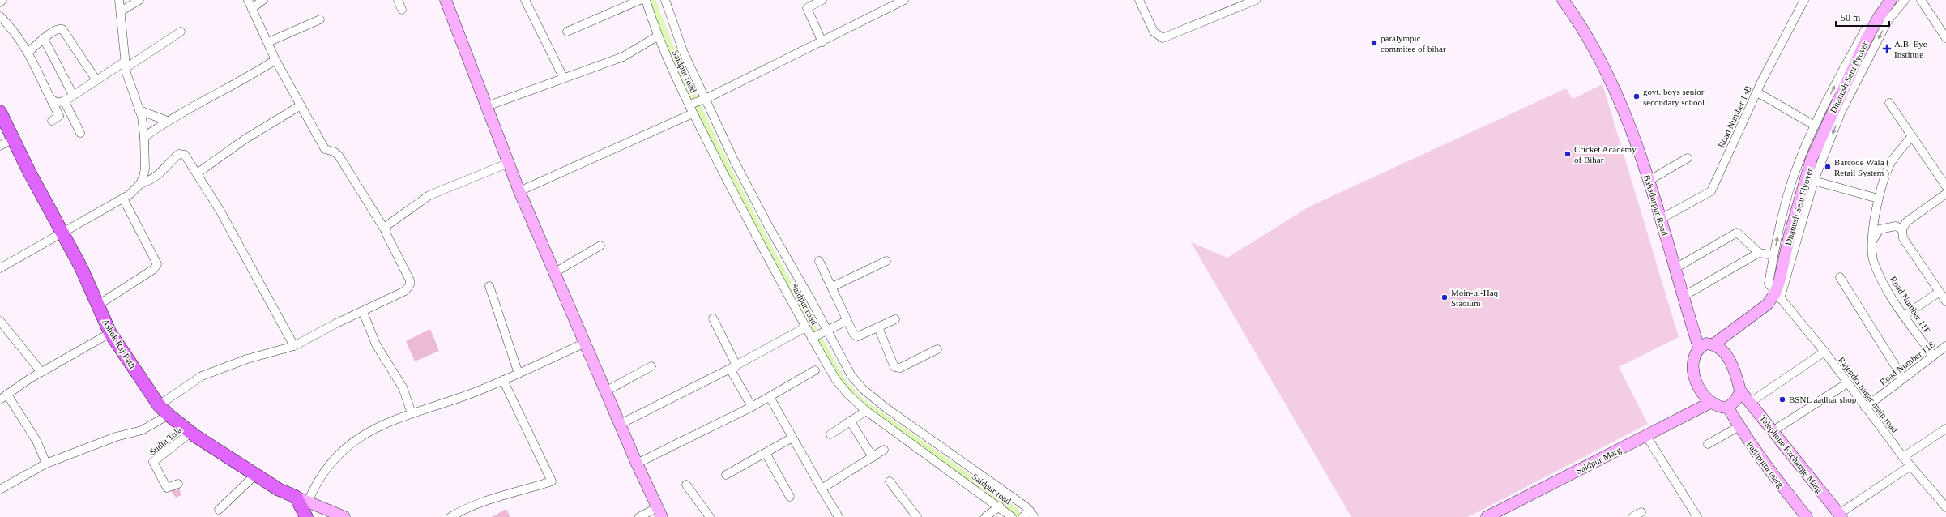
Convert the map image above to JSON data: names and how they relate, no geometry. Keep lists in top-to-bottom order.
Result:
{
  "streets": {
    "main road": [
      "Dhanush Setu flyover",
      "Bahadurpur Road",
      "Dhanush Setu Flyover",
      "Ashok Raj Path",
      "Telephone Exchange Marg",
      "Saidpur Marg",
      "Patliputra marg"
    ],
    "street": [
      "Saidpur road",
      "Road Number 13B",
      "Road Number 11F",
      "Road Number 11E",
      "Rajendra nagar main road",
      "Sudhi Tola"
    ]
  },
  "crossings": [
    ["Dhanush Setu flyover", "Dhanush Setu Flyover"],
    ["Road Number 13B", "Bahadurpur Road"],
    ["Bahadurpur Road", "Telephone Exchange Marg"],
    ["Bahadurpur Road", "Saidpur Marg"],
    ["Bahadurpur Road", "Patliputra marg"],
    ["Dhanush Setu Flyover", "Rajendra nagar main road"],
    ["Road Number 11F", "Road Number 11E"],
    ["Ashok Raj Path", "Sudhi Tola"],
    ["Road Number 11E", "Rajendra nagar main road"],
    ["Telephone Exchange Marg", "Saidpur Marg"],
    ["Telephone Exchange Marg", "Patliputra marg"],
    ["Saidpur Marg", "Patliputra marg"]
  ],
  "places": {
    "other": [
      "paralympic commitee of bihar",
      "govt. boys senior secondary school",
      "Cricket Academy of Bihar",
      "Barcode Wala ( Retail System )",
      "Moin-ul-Haq Stadium",
      "BSNL aadhar shop"
    ],
    "health": ["A.B. Eye Institute"]
  },
  "scale_bar": "50 m"
}
